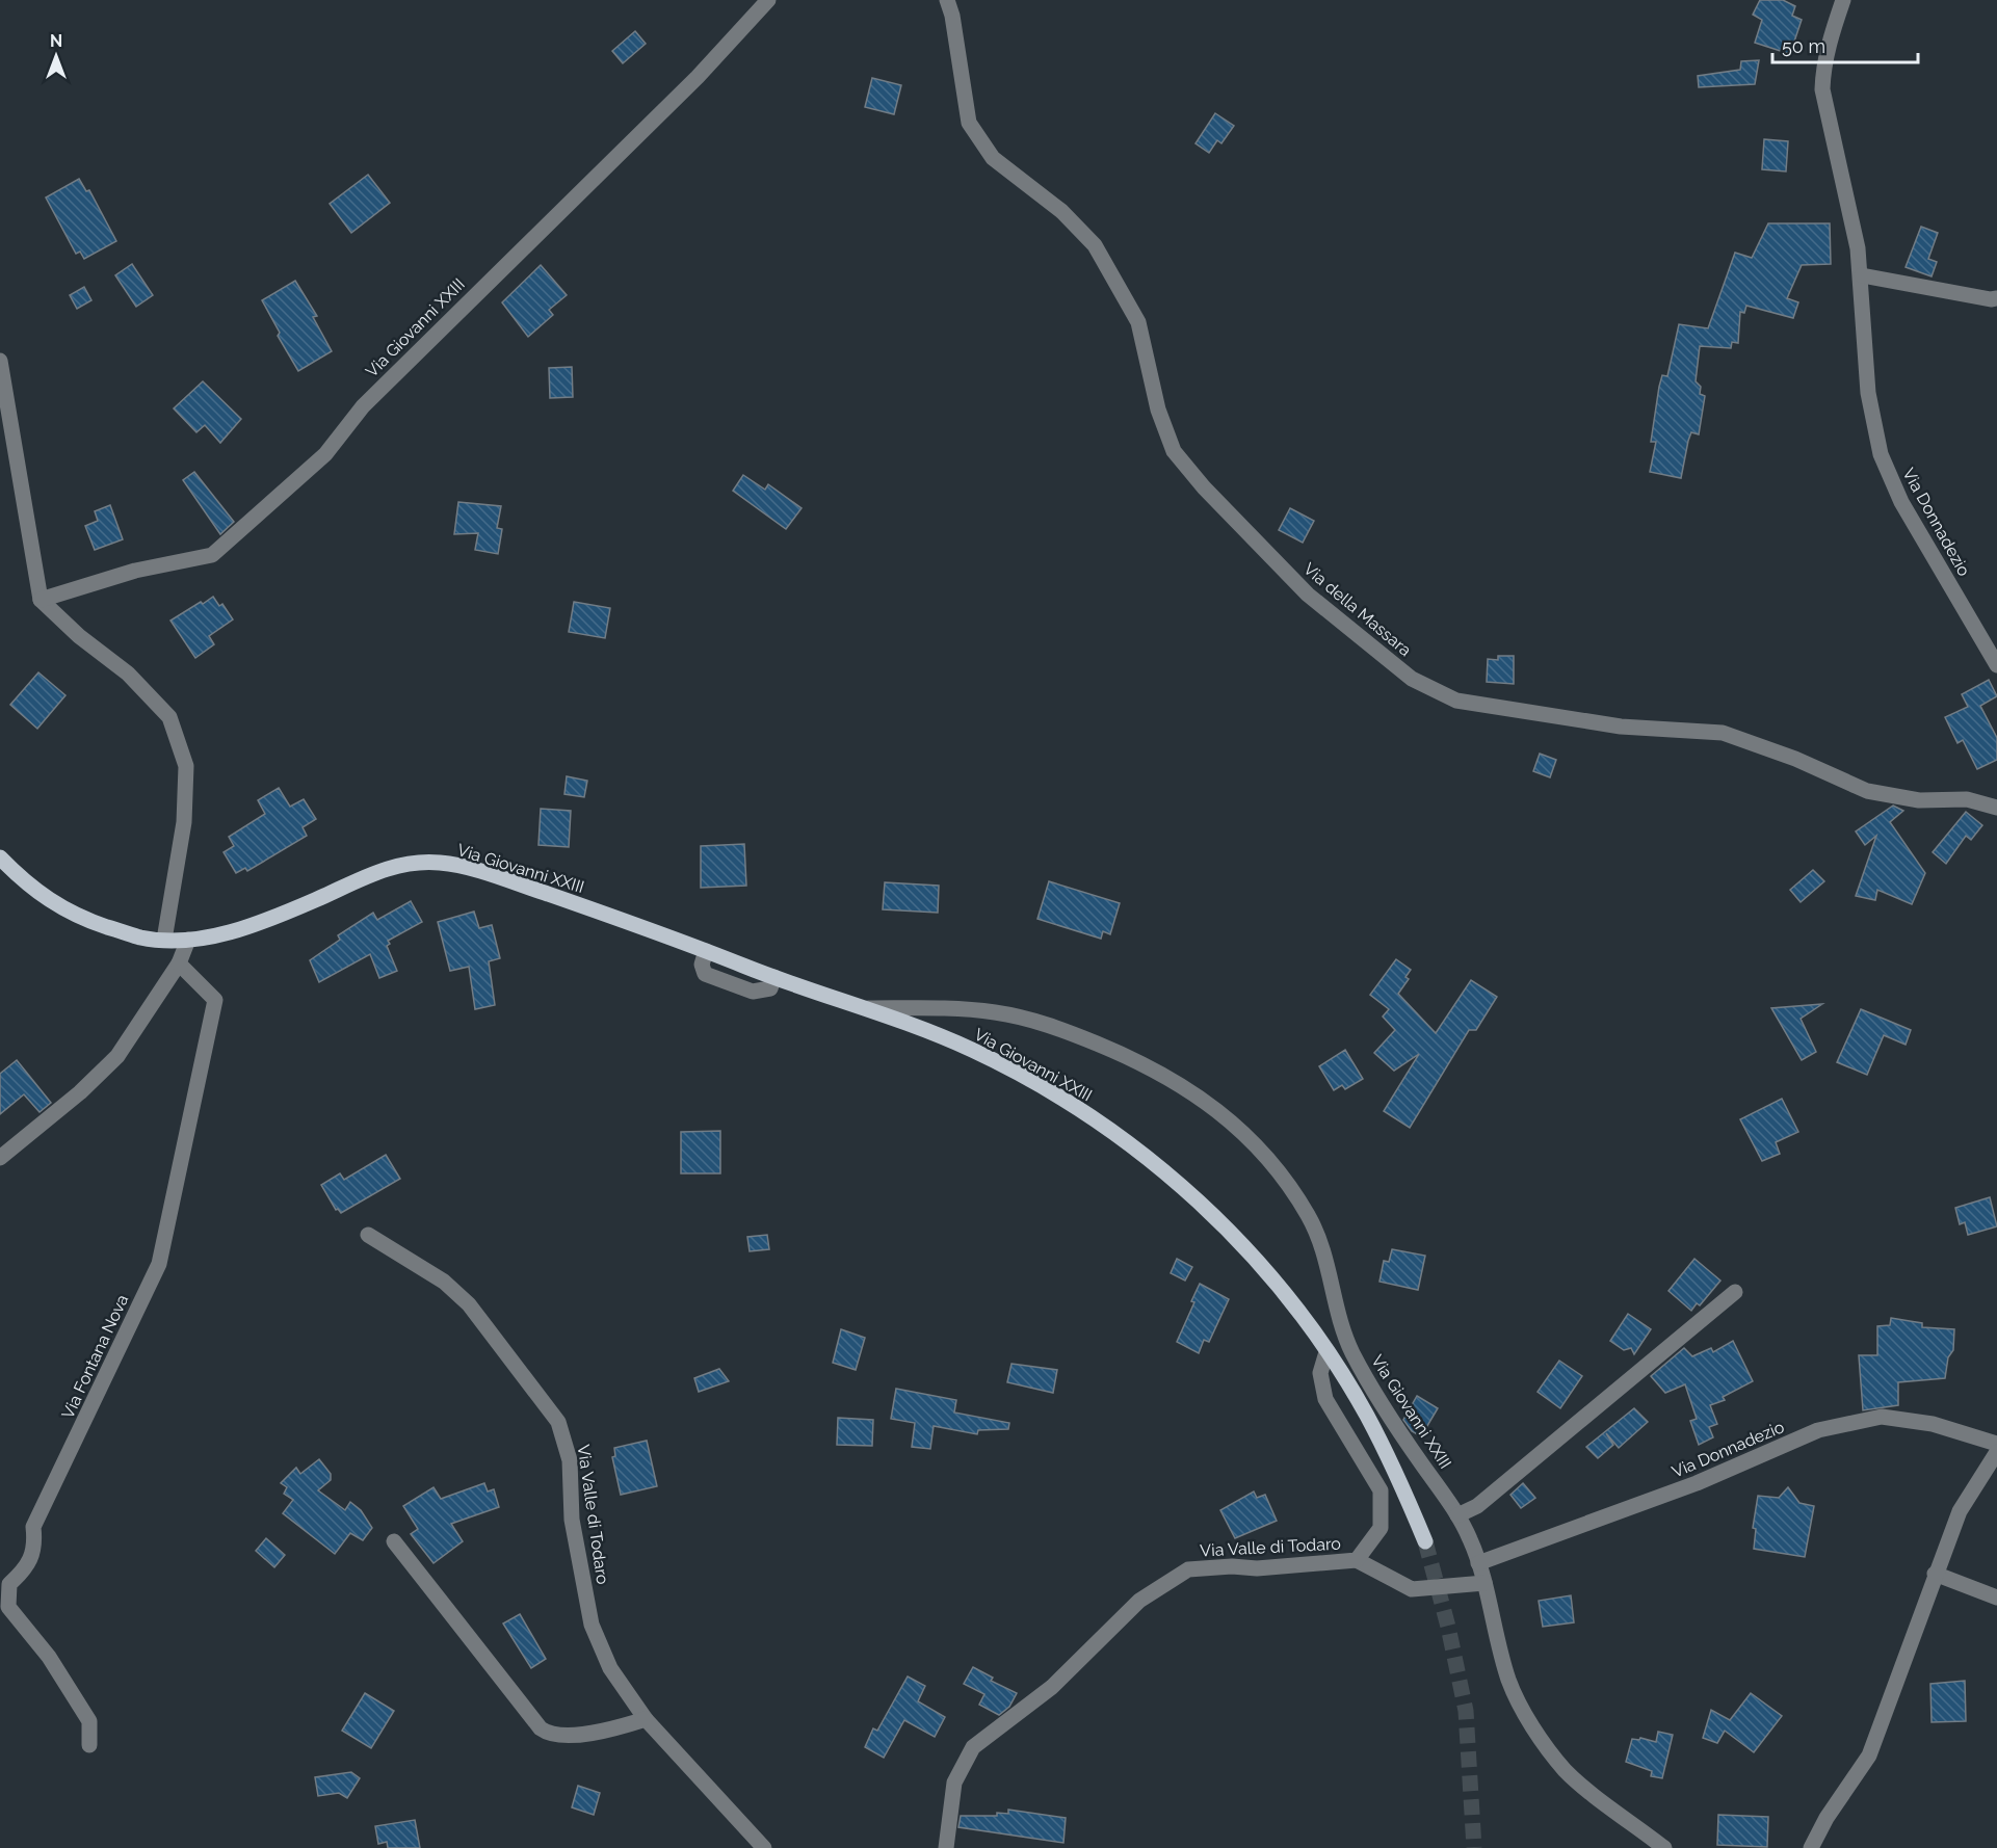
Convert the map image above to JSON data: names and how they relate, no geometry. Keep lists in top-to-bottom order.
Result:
{
  "streets": {
    "main road": ["Via Giovanni XXIII"],
    "street": [
      "Via Donnadezio",
      "Via della Massara",
      "Via Fontana Nova",
      "Via Valle di Todaro"
    ]
  },
  "crossings": [
    ["Via Giovanni XXIII", "Via Donnadezio"],
    ["Via Giovanni XXIII", "Via Valle di Todaro"]
  ],
  "scale_bar": "50 m",
  "north": "top"
}
